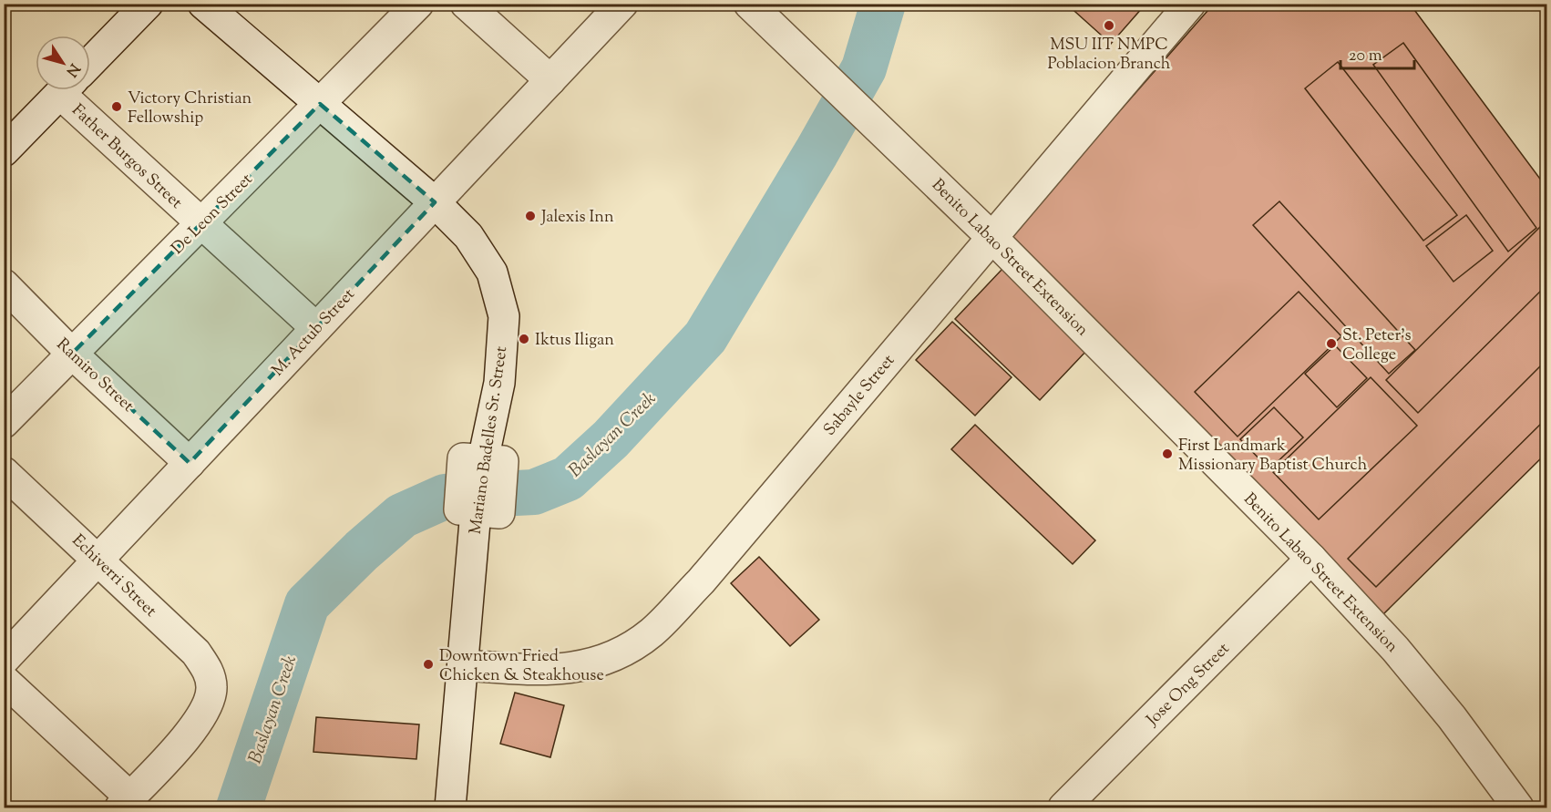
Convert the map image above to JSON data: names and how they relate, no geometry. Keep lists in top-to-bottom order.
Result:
{
  "streets": {
    "street": [
      "Father Burgos Street",
      "De Leon Street",
      "Benito Labao Street Extension",
      "M. Actub Street",
      "Ramiro Street",
      "Sabayle Street",
      "Mariano Badelles Sr. Street",
      "Echiverri Street",
      "Jose Ong Street"
    ]
  },
  "crossings": [
    ["Father Burgos Street", "De Leon Street"],
    ["Father Burgos Street", "M. Actub Street"],
    ["De Leon Street", "Ramiro Street"],
    ["De Leon Street", "Mariano Badelles Sr. Street"],
    ["Benito Labao Street Extension", "Sabayle Street"],
    ["Benito Labao Street Extension", "Jose Ong Street"],
    ["M. Actub Street", "Ramiro Street"],
    ["M. Actub Street", "Mariano Badelles Sr. Street"],
    ["M. Actub Street", "Echiverri Street"],
    ["Sabayle Street", "Mariano Badelles Sr. Street"]
  ],
  "water": ["Baslayan Creek"],
  "places": [
    "MSU IIT NMPC Poblacion Branch",
    "Victory Christian Fellowship",
    "Jalexis Inn",
    "Iktus Iligan",
    "St. Peter's College",
    "First Landmark Missionary Baptist Church",
    "Downtown Fried Chicken & Steakhouse"
  ],
  "scale_bar": "20 m",
  "north": "bottom right"
}
